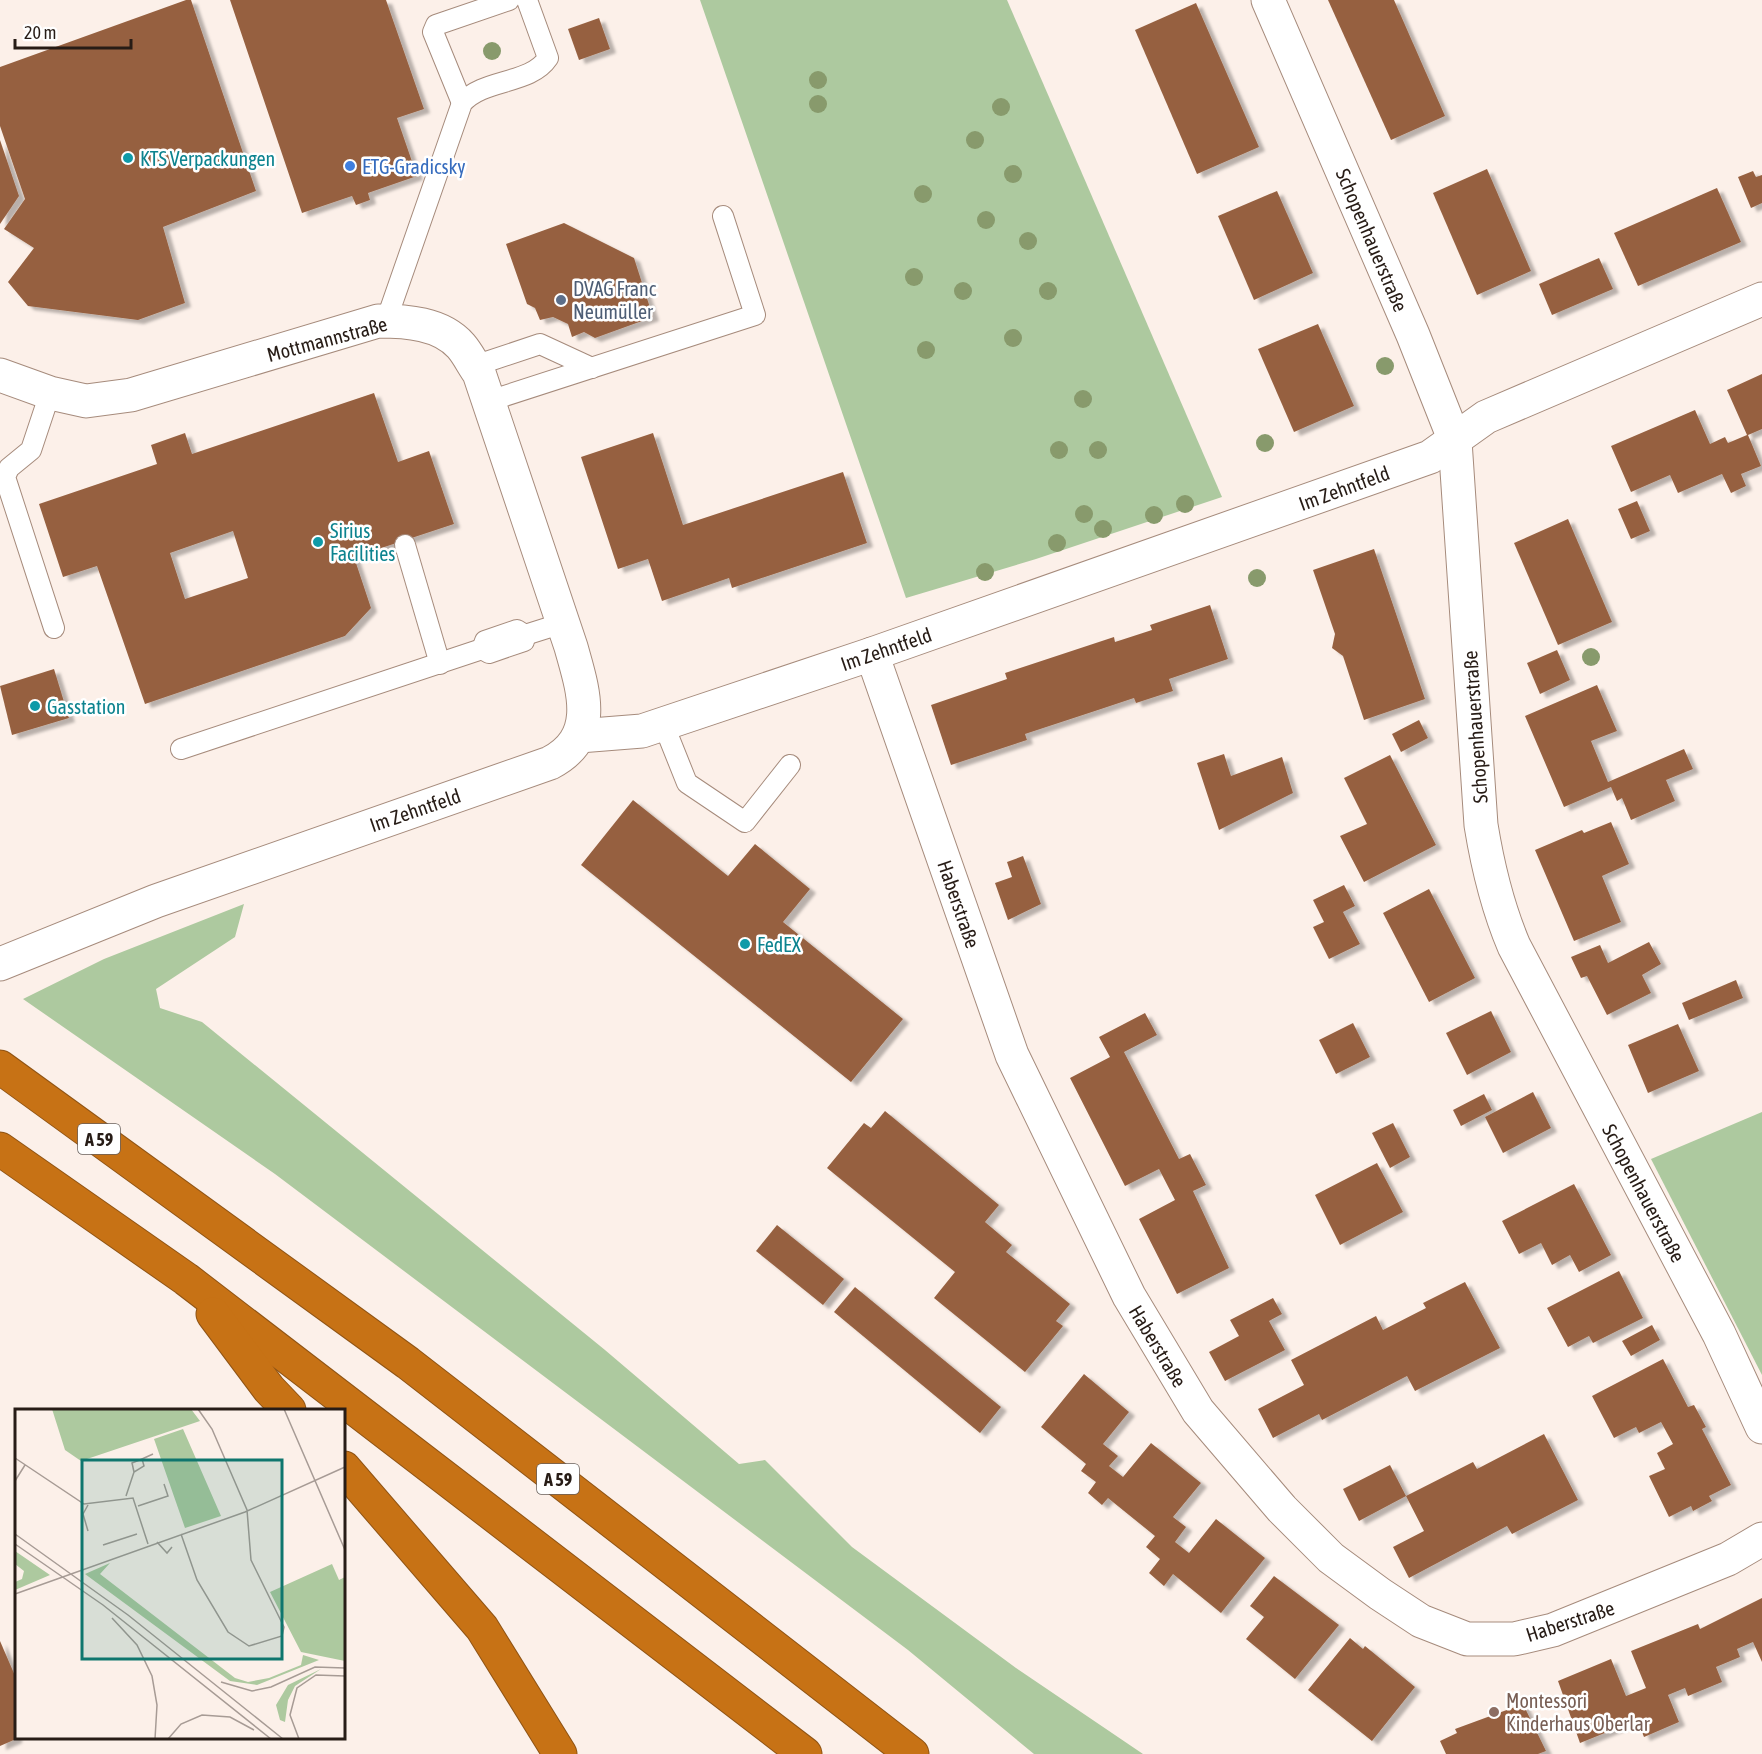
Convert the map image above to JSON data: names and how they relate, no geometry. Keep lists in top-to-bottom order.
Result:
{
  "streets": {
    "highway": ["A 59"],
    "street": [
      "Schopenhauerstraße",
      "Mottmannstraße",
      "Im Zehntfeld",
      "Haberstraße"
    ]
  },
  "crossings": [
    ["Schopenhauerstraße", "Im Zehntfeld"],
    ["Mottmannstraße", "Im Zehntfeld"],
    ["Im Zehntfeld", "Haberstraße"]
  ],
  "places": [
    "KTS Verpackungen",
    "ETG-Gradicsky",
    "DVAG Franc Neumüller",
    "Sirius Facilities",
    "Gasstation",
    "FedEX",
    "Montessori Kinderhaus Oberlar"
  ],
  "scale_bar": "20 m"
}
